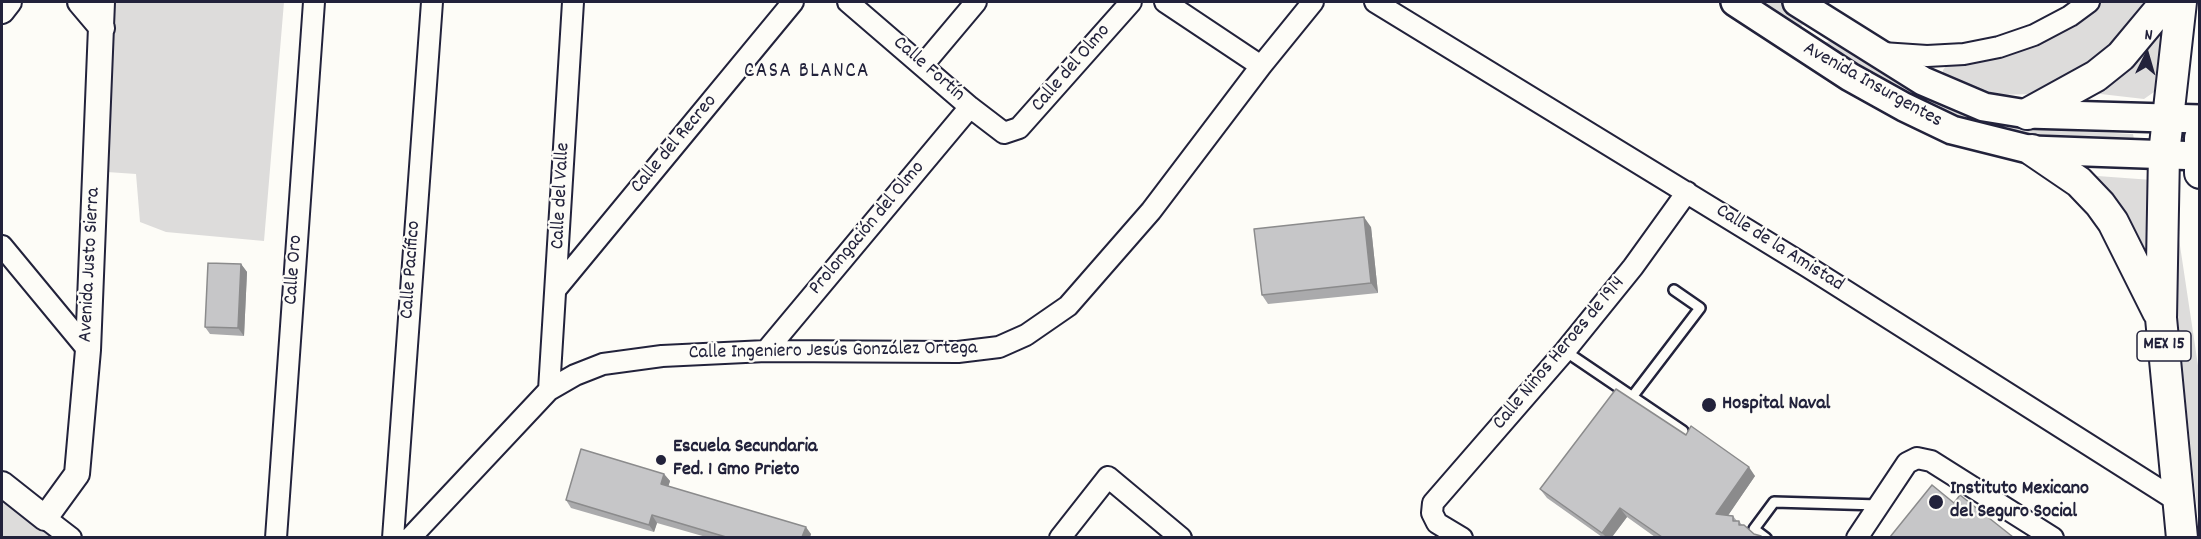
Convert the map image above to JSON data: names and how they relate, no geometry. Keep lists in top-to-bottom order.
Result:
{
  "streets": {
    "main road": ["Avenida Insurgentes", "MEX 15"],
    "street": [
      "Calle del Olmo",
      "Calle Fortín",
      "Calle del Recreo",
      "Calle del Valle",
      "Prolongación del Olmo",
      "Calle de la Amistad",
      "Avenida Justo Sierra",
      "Calle Oro",
      "Calle Pacífico",
      "Calle Ingeniero Jesús González Ortega",
      "Calle Niños Heroes de 1914"
    ]
  },
  "crossings": [
    ["Calle del Olmo", "Calle Fortín"],
    ["Calle Fortín", "Prolongación del Olmo"],
    ["Avenida Insurgentes", "MEX 15"],
    ["Calle del Recreo", "Calle del Valle"],
    ["Calle del Valle", "Calle Ingeniero Jesús González Ortega"],
    ["Prolongación del Olmo", "Calle Ingeniero Jesús González Ortega"],
    ["Calle de la Amistad", "MEX 15"],
    ["Calle de la Amistad", "Calle Niños Heroes de 1914"]
  ],
  "districts": ["CASA BLANCA"],
  "places": ["Hospital Naval", "Escuela Secundaria Fed. 1 Gmo Prieto", "Instituto Mexicano del Seguro Social"],
  "north": "top"
}
